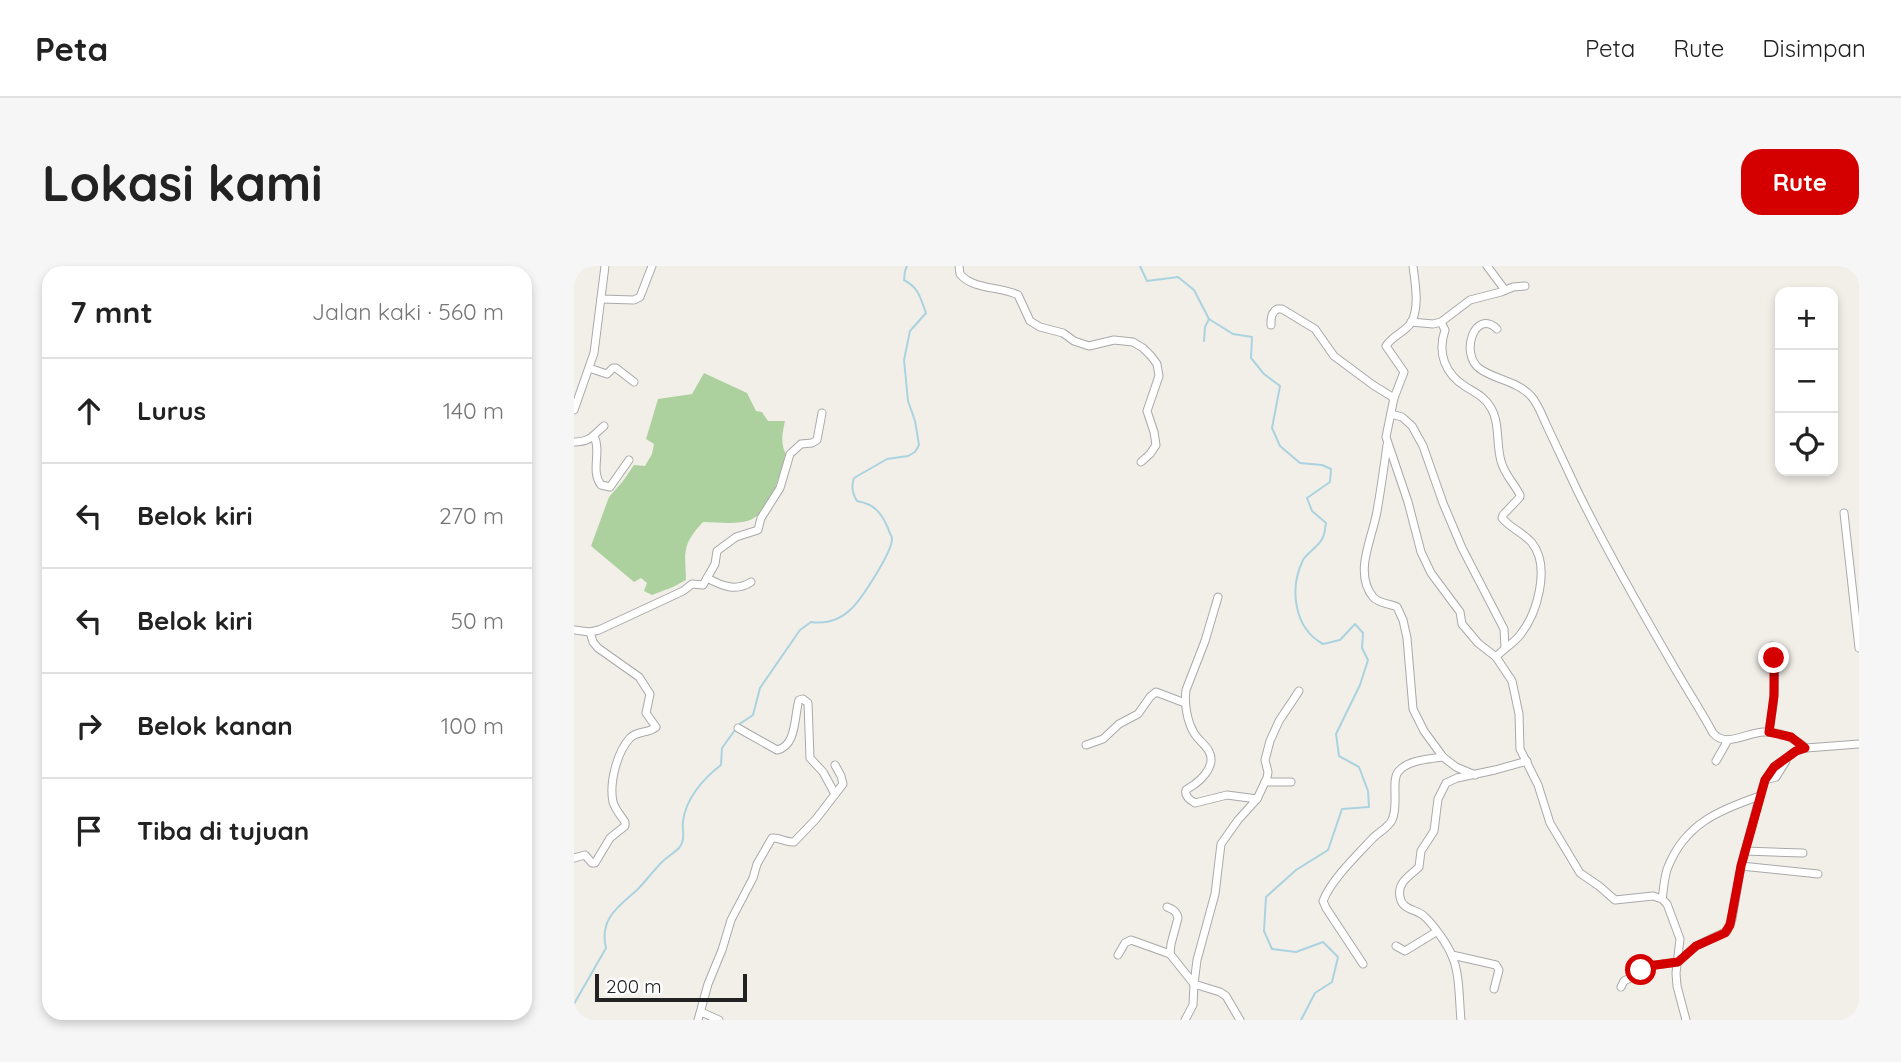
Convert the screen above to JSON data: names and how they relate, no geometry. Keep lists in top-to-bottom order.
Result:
{
  "scale_bar": "200 m",
  "page": {
    "header": "Peta",
    "nav": ["Peta", "Rute", "Disimpan"],
    "buttons": "Rute",
    "title": "Lokasi kami",
    "heading": ["7 mnt", "Jalan kaki · 560 m"],
    "map_buttons": ["+", "−"],
    "list": [
      ["Lurus", "140 m"],
      ["Belok kiri", "270 m"],
      ["Belok kiri", "50 m"],
      ["Belok kanan", "100 m"],
      "Tiba di tujuan"
    ],
    "scale": "200 m"
  }
}
